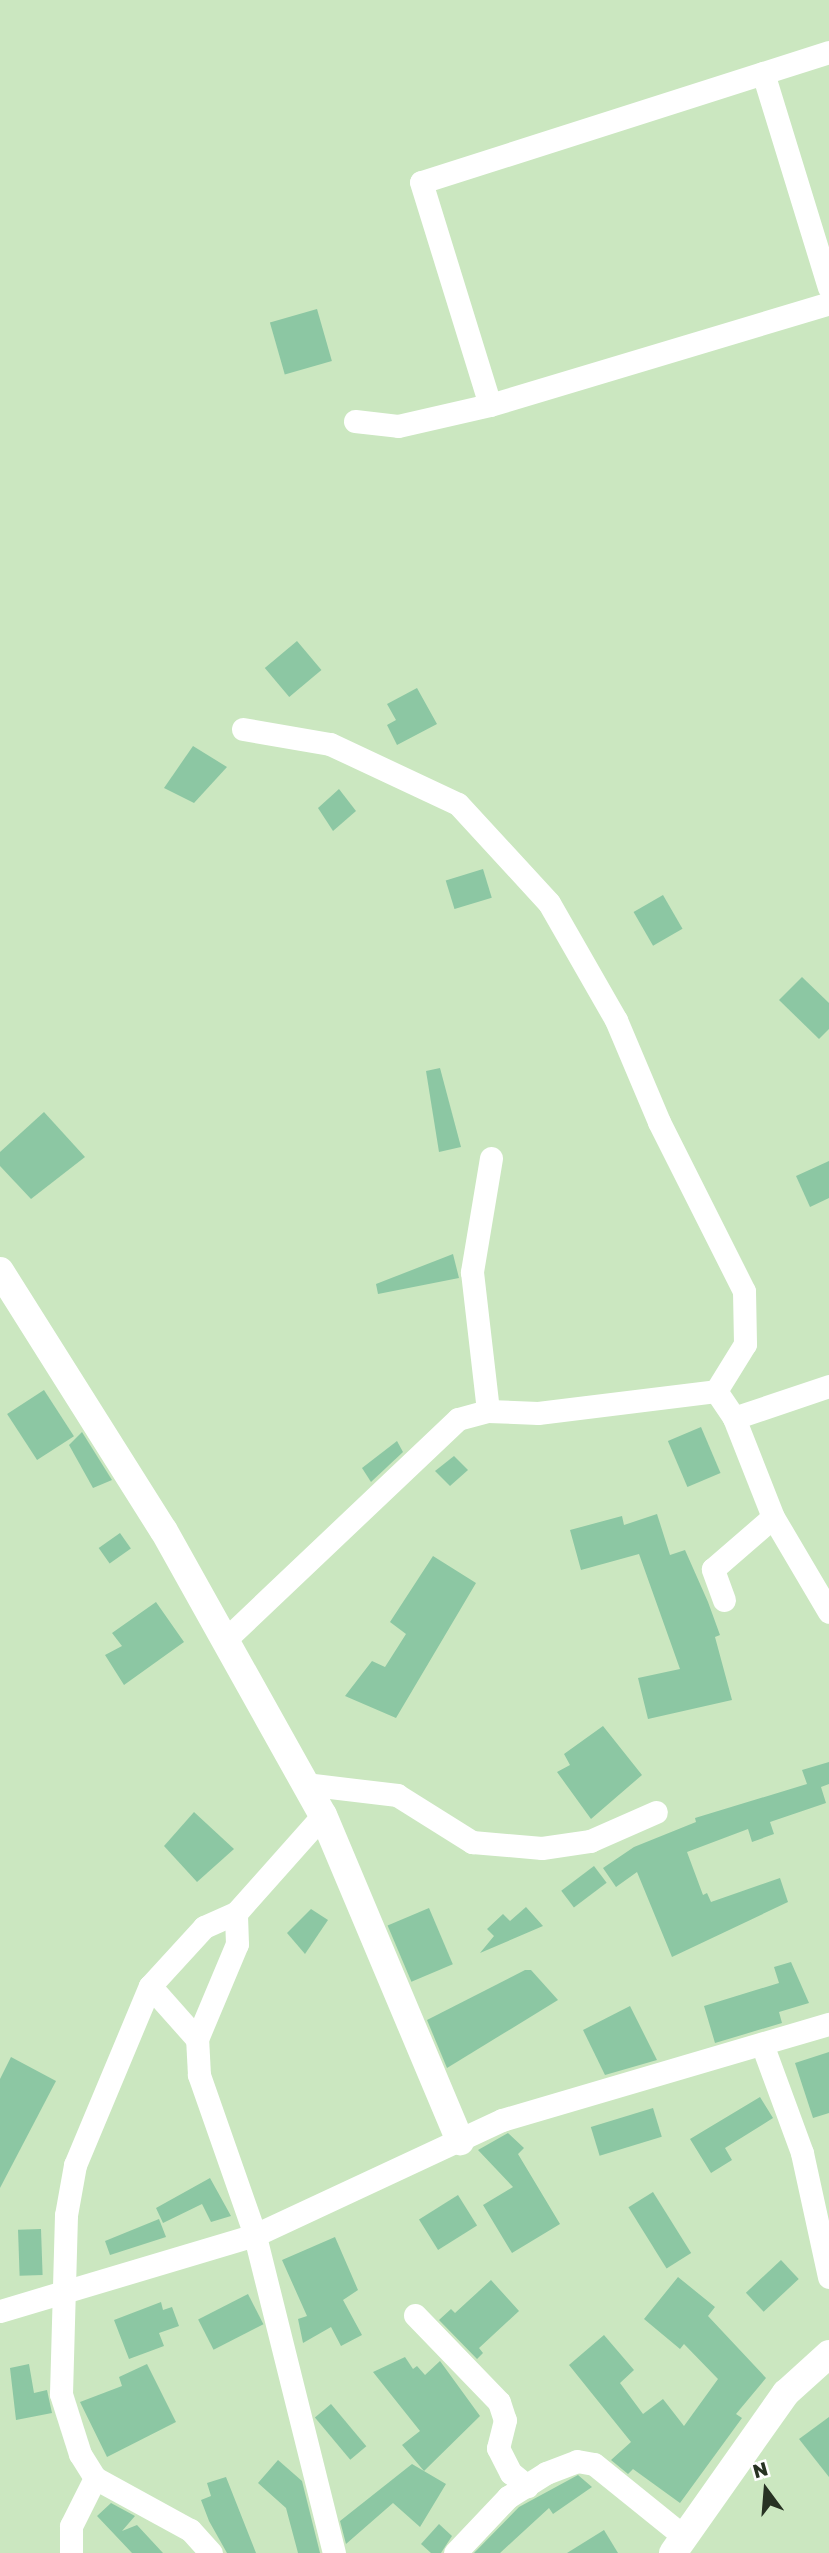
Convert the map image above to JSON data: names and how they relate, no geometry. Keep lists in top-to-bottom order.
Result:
{
  "north": "top"
}
